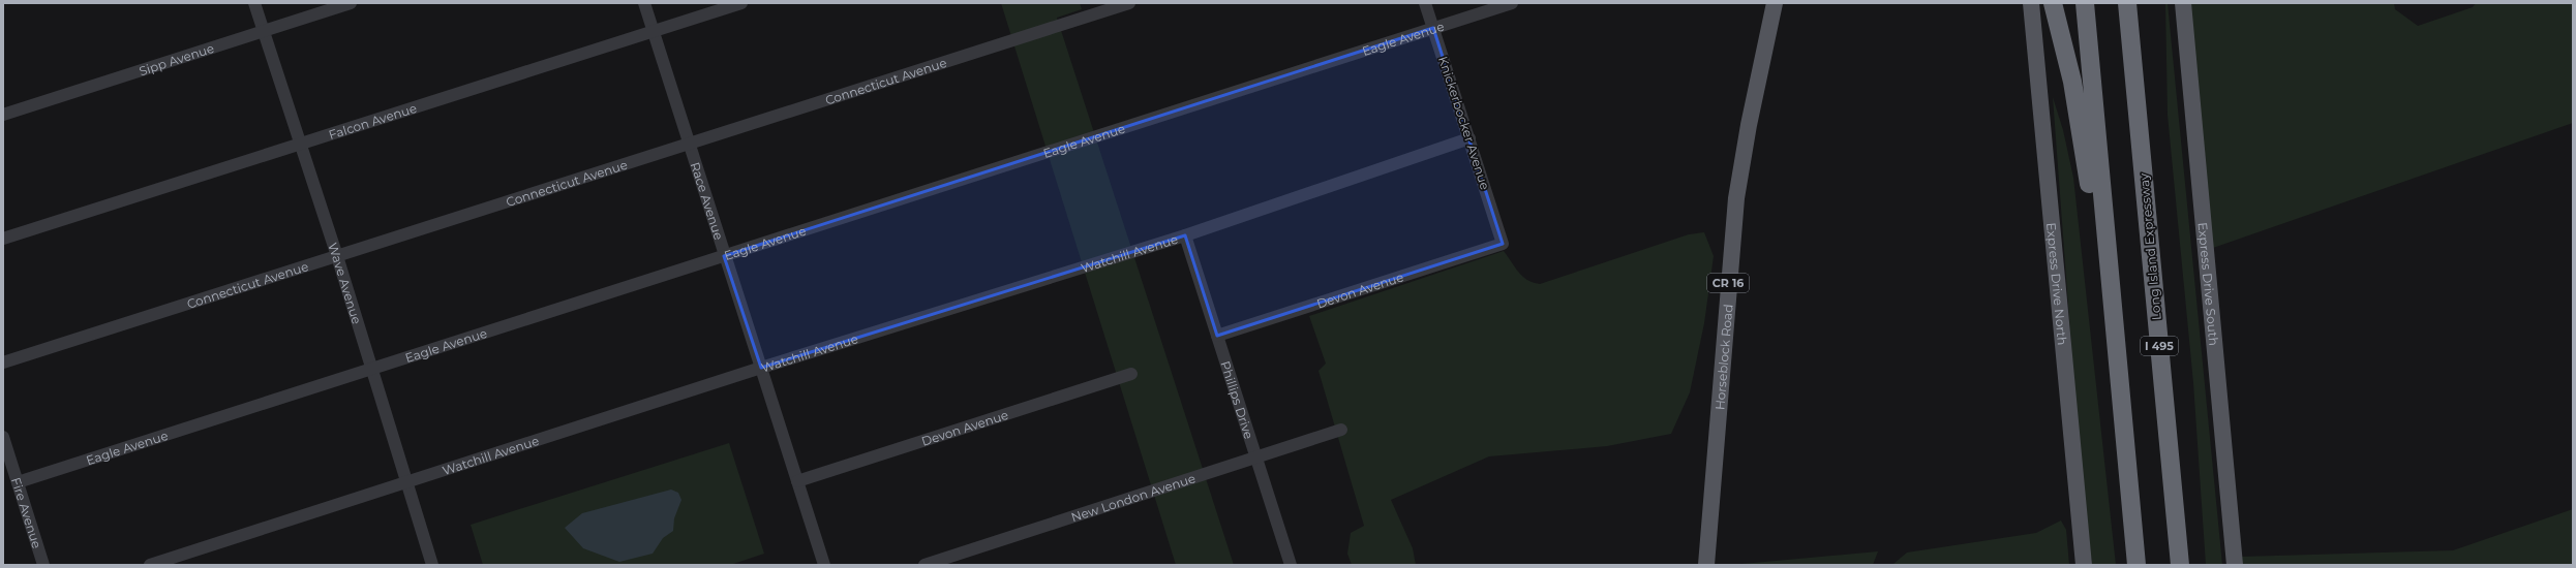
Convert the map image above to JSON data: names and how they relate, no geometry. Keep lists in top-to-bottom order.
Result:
{
  "streets": {
    "highway": ["Long Island Expressway", "I 495"],
    "main road": [
      "CR 16",
      "Express Drive North",
      "Express Drive South",
      "Horseblock Road"
    ],
    "street": [
      "Eagle Avenue",
      "Sipp Avenue",
      "Connecticut Avenue",
      "Falcon Avenue",
      "Knickerbocker Avenue",
      "Race Avenue",
      "Watchill Avenue",
      "Wave Avenue",
      "Devon Avenue",
      "Phillips Drive",
      "New London Avenue",
      "Fire Avenue"
    ]
  },
  "crossings": [
    ["Eagle Avenue", "Knickerbocker Avenue"],
    ["Eagle Avenue", "Race Avenue"],
    ["Eagle Avenue", "Wave Avenue"],
    ["Eagle Avenue", "Fire Avenue"],
    ["Sipp Avenue", "Wave Avenue"],
    ["Connecticut Avenue", "Race Avenue"],
    ["Connecticut Avenue", "Wave Avenue"],
    ["Falcon Avenue", "Race Avenue"],
    ["Falcon Avenue", "Wave Avenue"],
    ["Knickerbocker Avenue", "Watchill Avenue"],
    ["Knickerbocker Avenue", "Devon Avenue"],
    ["Race Avenue", "Watchill Avenue"],
    ["Race Avenue", "Devon Avenue"],
    ["Watchill Avenue", "Wave Avenue"],
    ["Watchill Avenue", "Phillips Drive"],
    ["Devon Avenue", "Phillips Drive"],
    ["Phillips Drive", "New London Avenue"]
  ]
}
